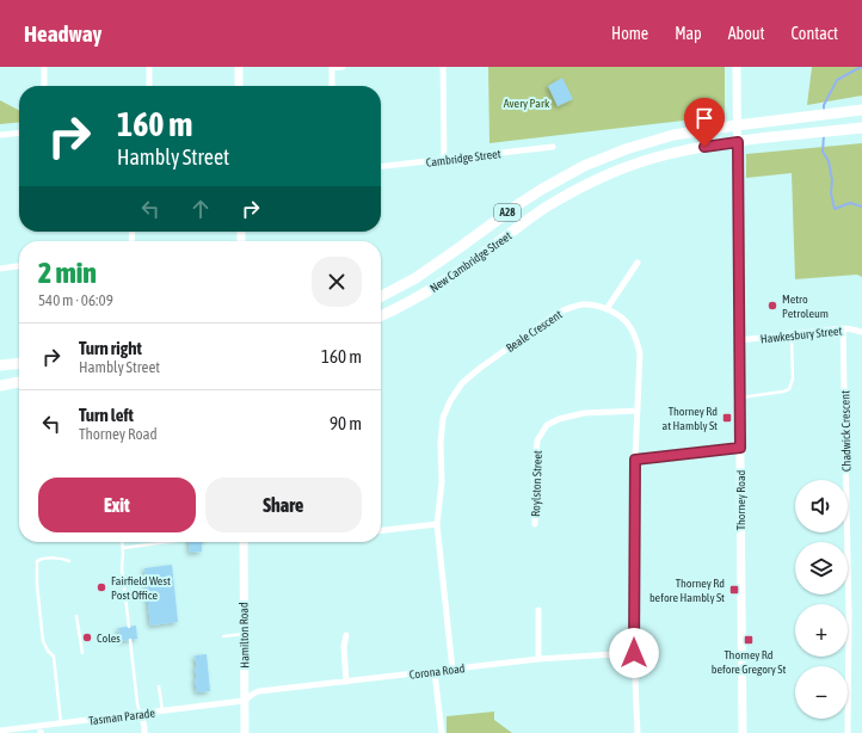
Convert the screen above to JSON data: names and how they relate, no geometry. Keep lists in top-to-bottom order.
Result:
{
  "streets": {
    "highway": ["A28", "New Cambridge Street"],
    "street": [
      "Cambridge Street",
      "Beale Crescent",
      "Hawkesbury Street",
      "Chadwick Crescent",
      "Roylston Street",
      "Thorney Road",
      "Hamilton Road",
      "Corona Road",
      "Tasman Parade"
    ]
  },
  "crossings": [
    ["New Cambridge Street", "Thorney Road"],
    ["Beale Crescent", "Roylston Street"],
    ["Beale Crescent", "Corona Road"],
    ["Hawkesbury Street", "Chadwick Crescent"],
    ["Hawkesbury Street", "Thorney Road"],
    ["Hamilton Road", "Corona Road"],
    ["Hamilton Road", "Tasman Parade"],
    ["Corona Road", "Tasman Parade"]
  ],
  "parks": ["Avery Park"],
  "places": {
    "other": ["Metro Petroleum", "Fairfield West Post Office", "Coles"],
    "transit": ["Thorney Rd at Hambly St", "Thorney Rd before Hambly St", "Thorney Rd before Gregory St"]
  },
  "page": {
    "header": "Headway",
    "nav": [
      "Home",
      "Map",
      "About",
      "Contact"
    ],
    "turn": ["160 m", "Hambly Street"],
    "heading": ["2 min", "540 m · 06:09"],
    "list": [
      {
        "name": "Turn right",
        "note": "Hambly Street",
        "value": "160 m"
      },
      {
        "name": "Turn left",
        "note": "Thorney Road",
        "value": "90 m"
      }
    ],
    "buttons": ["Exit", "Share"],
    "map_buttons": ["+", "−"]
  }
}
